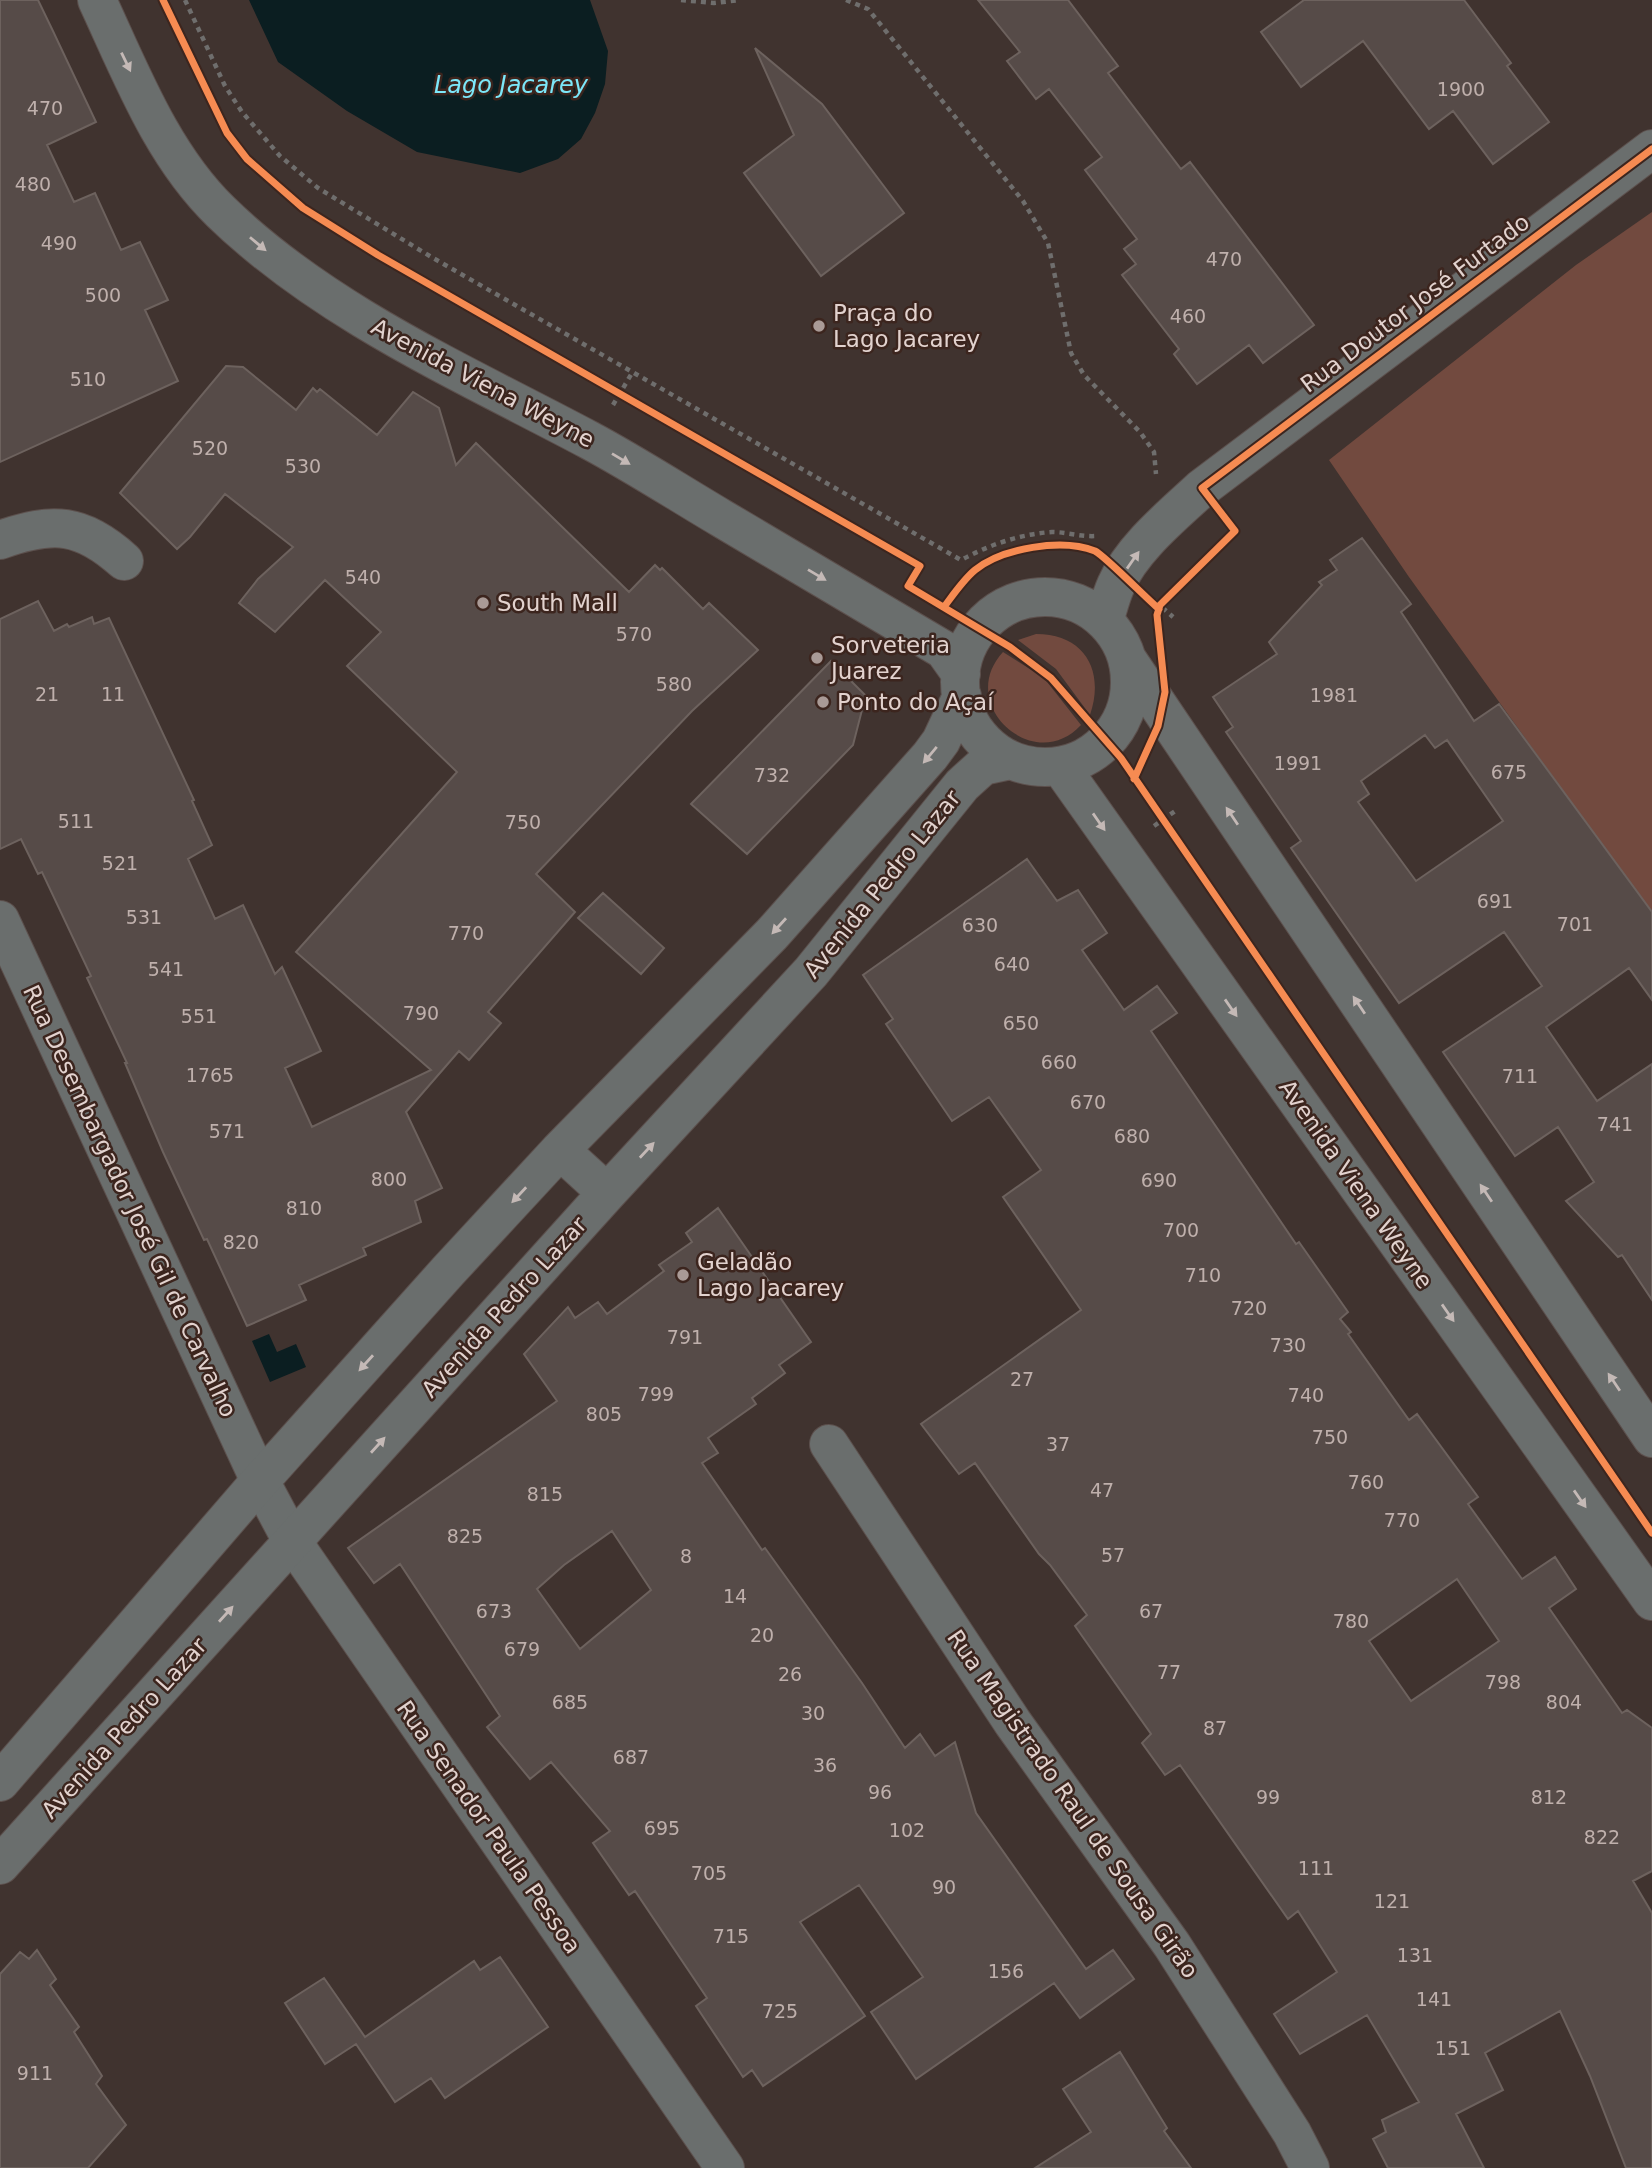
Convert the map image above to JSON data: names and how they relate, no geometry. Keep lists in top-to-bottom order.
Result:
{
  "streets": {
    "street": [
      "Rua Doutor José Furtado",
      "Avenida Viena Weyne",
      "Avenida Pedro Lazar",
      "Rua Desembargador José Gil de Carvalho",
      "Rua Magistrado Raul de Sousa Girão",
      "Rua Senador Paula Pessoa"
    ]
  },
  "crossings": [
    ["Rua Doutor José Furtado", "Avenida Viena Weyne"],
    ["Rua Doutor José Furtado", "Avenida Pedro Lazar"],
    ["Avenida Viena Weyne", "Avenida Pedro Lazar"],
    ["Avenida Pedro Lazar", "Rua Desembargador José Gil de Carvalho"],
    ["Avenida Pedro Lazar", "Rua Senador Paula Pessoa"],
    ["Rua Desembargador José Gil de Carvalho", "Rua Senador Paula Pessoa"]
  ],
  "one_way": ["Rua Doutor José Furtado"],
  "water": ["Lago Jacarey"],
  "places": [
    "Praça do Lago Jacarey",
    "South Mall",
    "Sorveteria Juarez",
    "Ponto do Açaí",
    "Geladão Lago Jacarey"
  ],
  "house_numbers": [
    "1900",
    "470",
    "480",
    "490",
    "470",
    "500",
    "460",
    "510",
    "520",
    "530",
    "540",
    "570",
    "580",
    "21",
    "11",
    "1981",
    "1991",
    "675",
    "732",
    "511",
    "750",
    "521",
    "691",
    "531",
    "701",
    "630",
    "770",
    "640",
    "541",
    "790",
    "551",
    "650",
    "660",
    "1765",
    "711",
    "670",
    "741",
    "571",
    "680",
    "800",
    "690",
    "810",
    "700",
    "820",
    "710",
    "720",
    "791",
    "730",
    "27",
    "799",
    "740",
    "805",
    "750",
    "37",
    "760",
    "47",
    "815",
    "770",
    "825",
    "57",
    "8",
    "14",
    "673",
    "67",
    "780",
    "20",
    "679",
    "77",
    "26",
    "798",
    "685",
    "804",
    "30",
    "87",
    "687",
    "36",
    "96",
    "99",
    "812",
    "695",
    "102",
    "822",
    "111",
    "705",
    "90",
    "121",
    "715",
    "131",
    "156",
    "141",
    "725",
    "151",
    "911"
  ]
}
